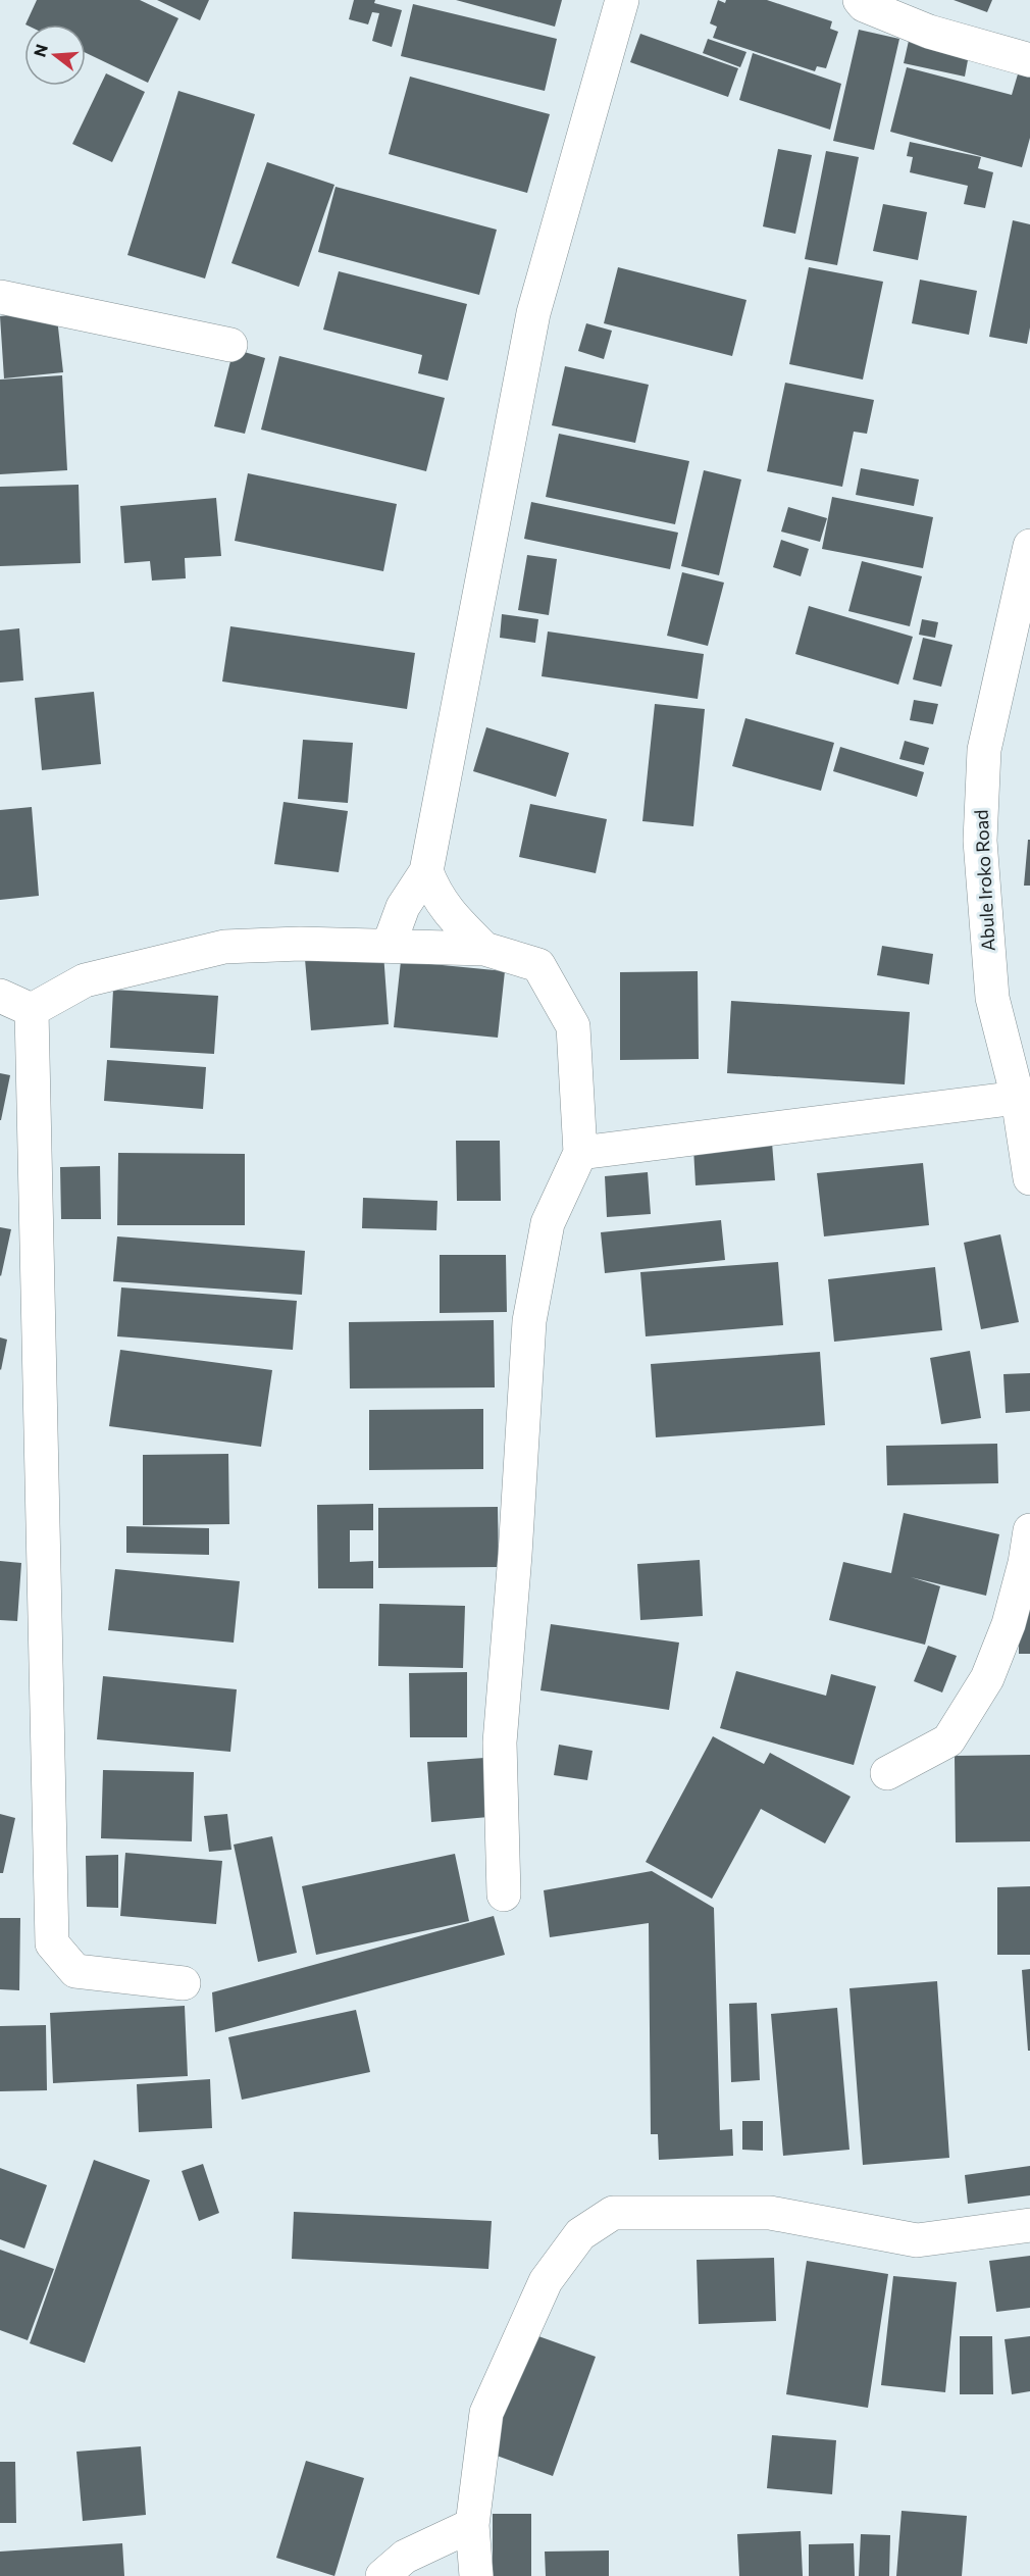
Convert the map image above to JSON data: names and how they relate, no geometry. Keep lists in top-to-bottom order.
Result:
{
  "streets": {
    "street": ["Abule Iroko Road"]
  },
  "north": "left"
}
